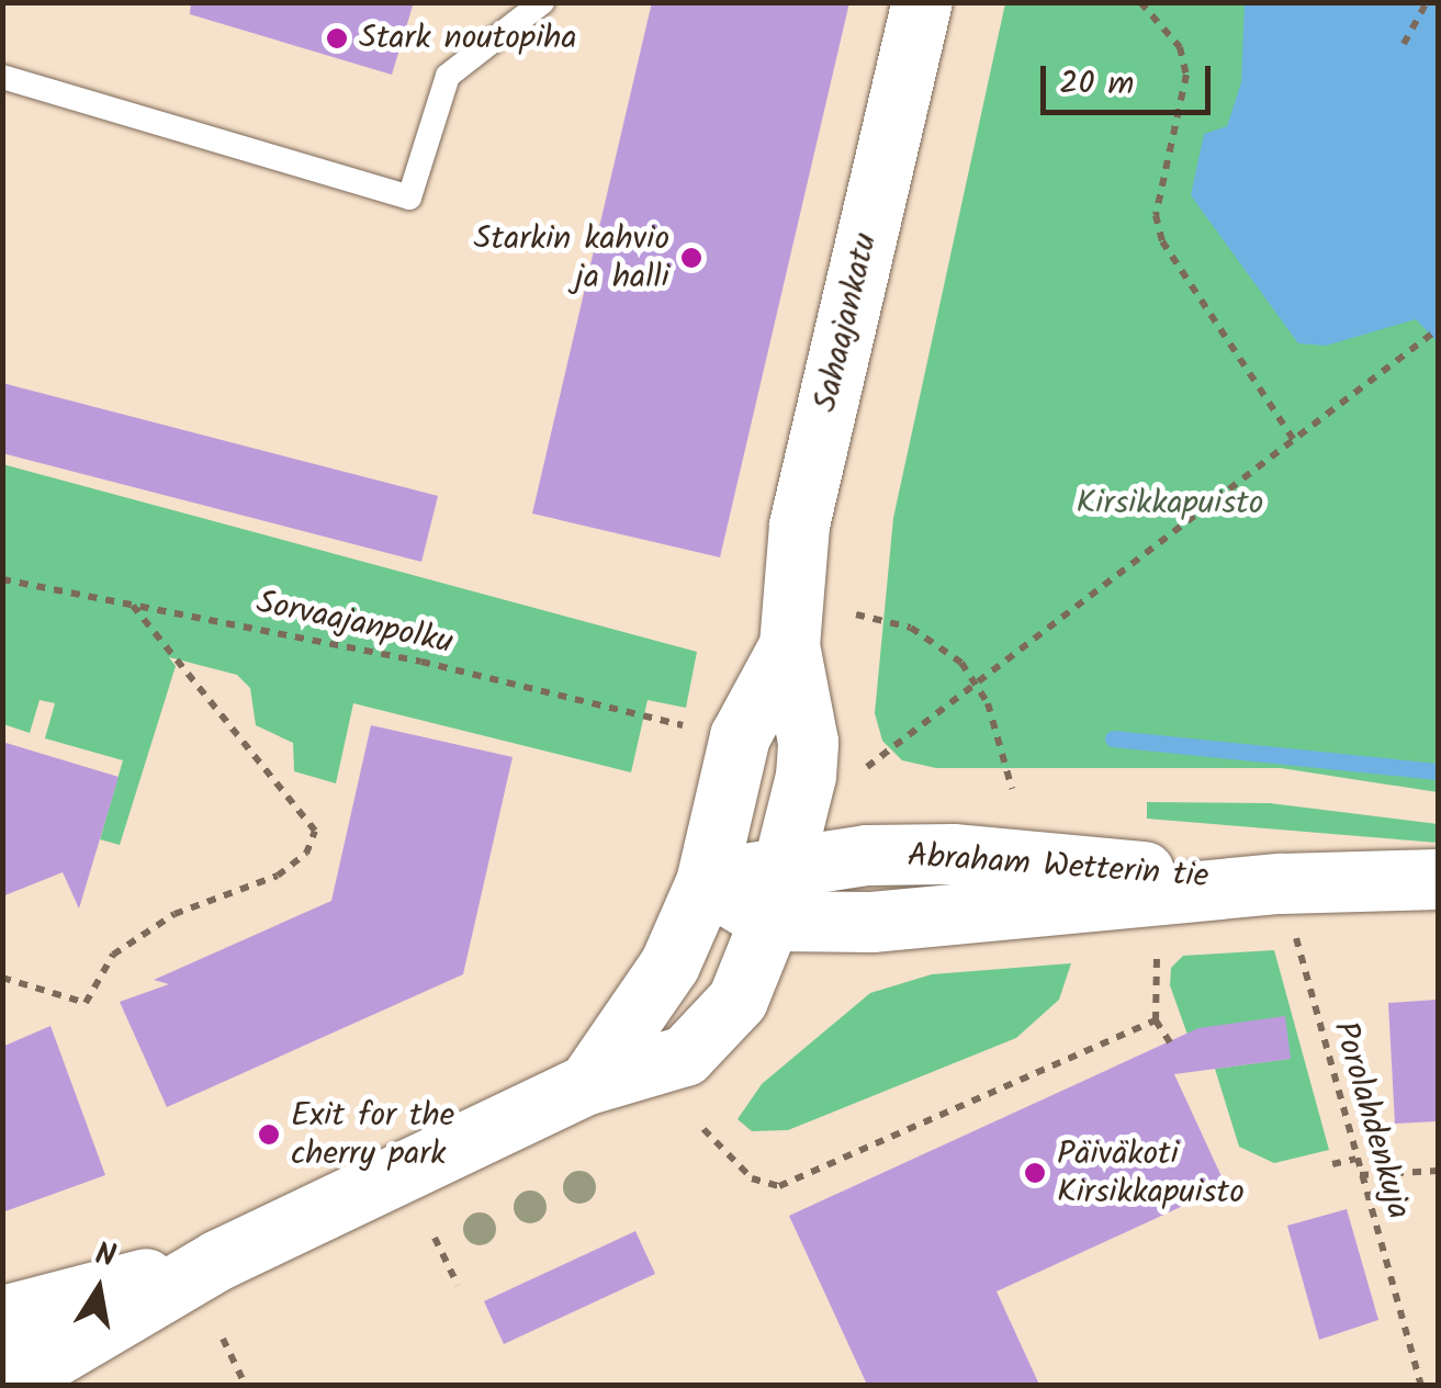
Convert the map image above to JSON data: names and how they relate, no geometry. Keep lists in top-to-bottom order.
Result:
{
  "streets": {
    "main road": ["Sahaajankatu", "Abraham Wetterin tie"],
    "path": ["Sorvaajanpolku", "Porolahdenkuja"]
  },
  "crossings": [
    ["Sahaajankatu", "Abraham Wetterin tie"],
    ["Abraham Wetterin tie", "Porolahdenkuja"]
  ],
  "parks": ["Kirsikkapuisto"],
  "places": [
    "Stark noutopiha",
    "Starkin kahvio ja halli",
    "Exit for the cherry park",
    "Päiväkoti Kirsikkapuisto"
  ],
  "scale_bar": "20 m",
  "north": "top"
}
